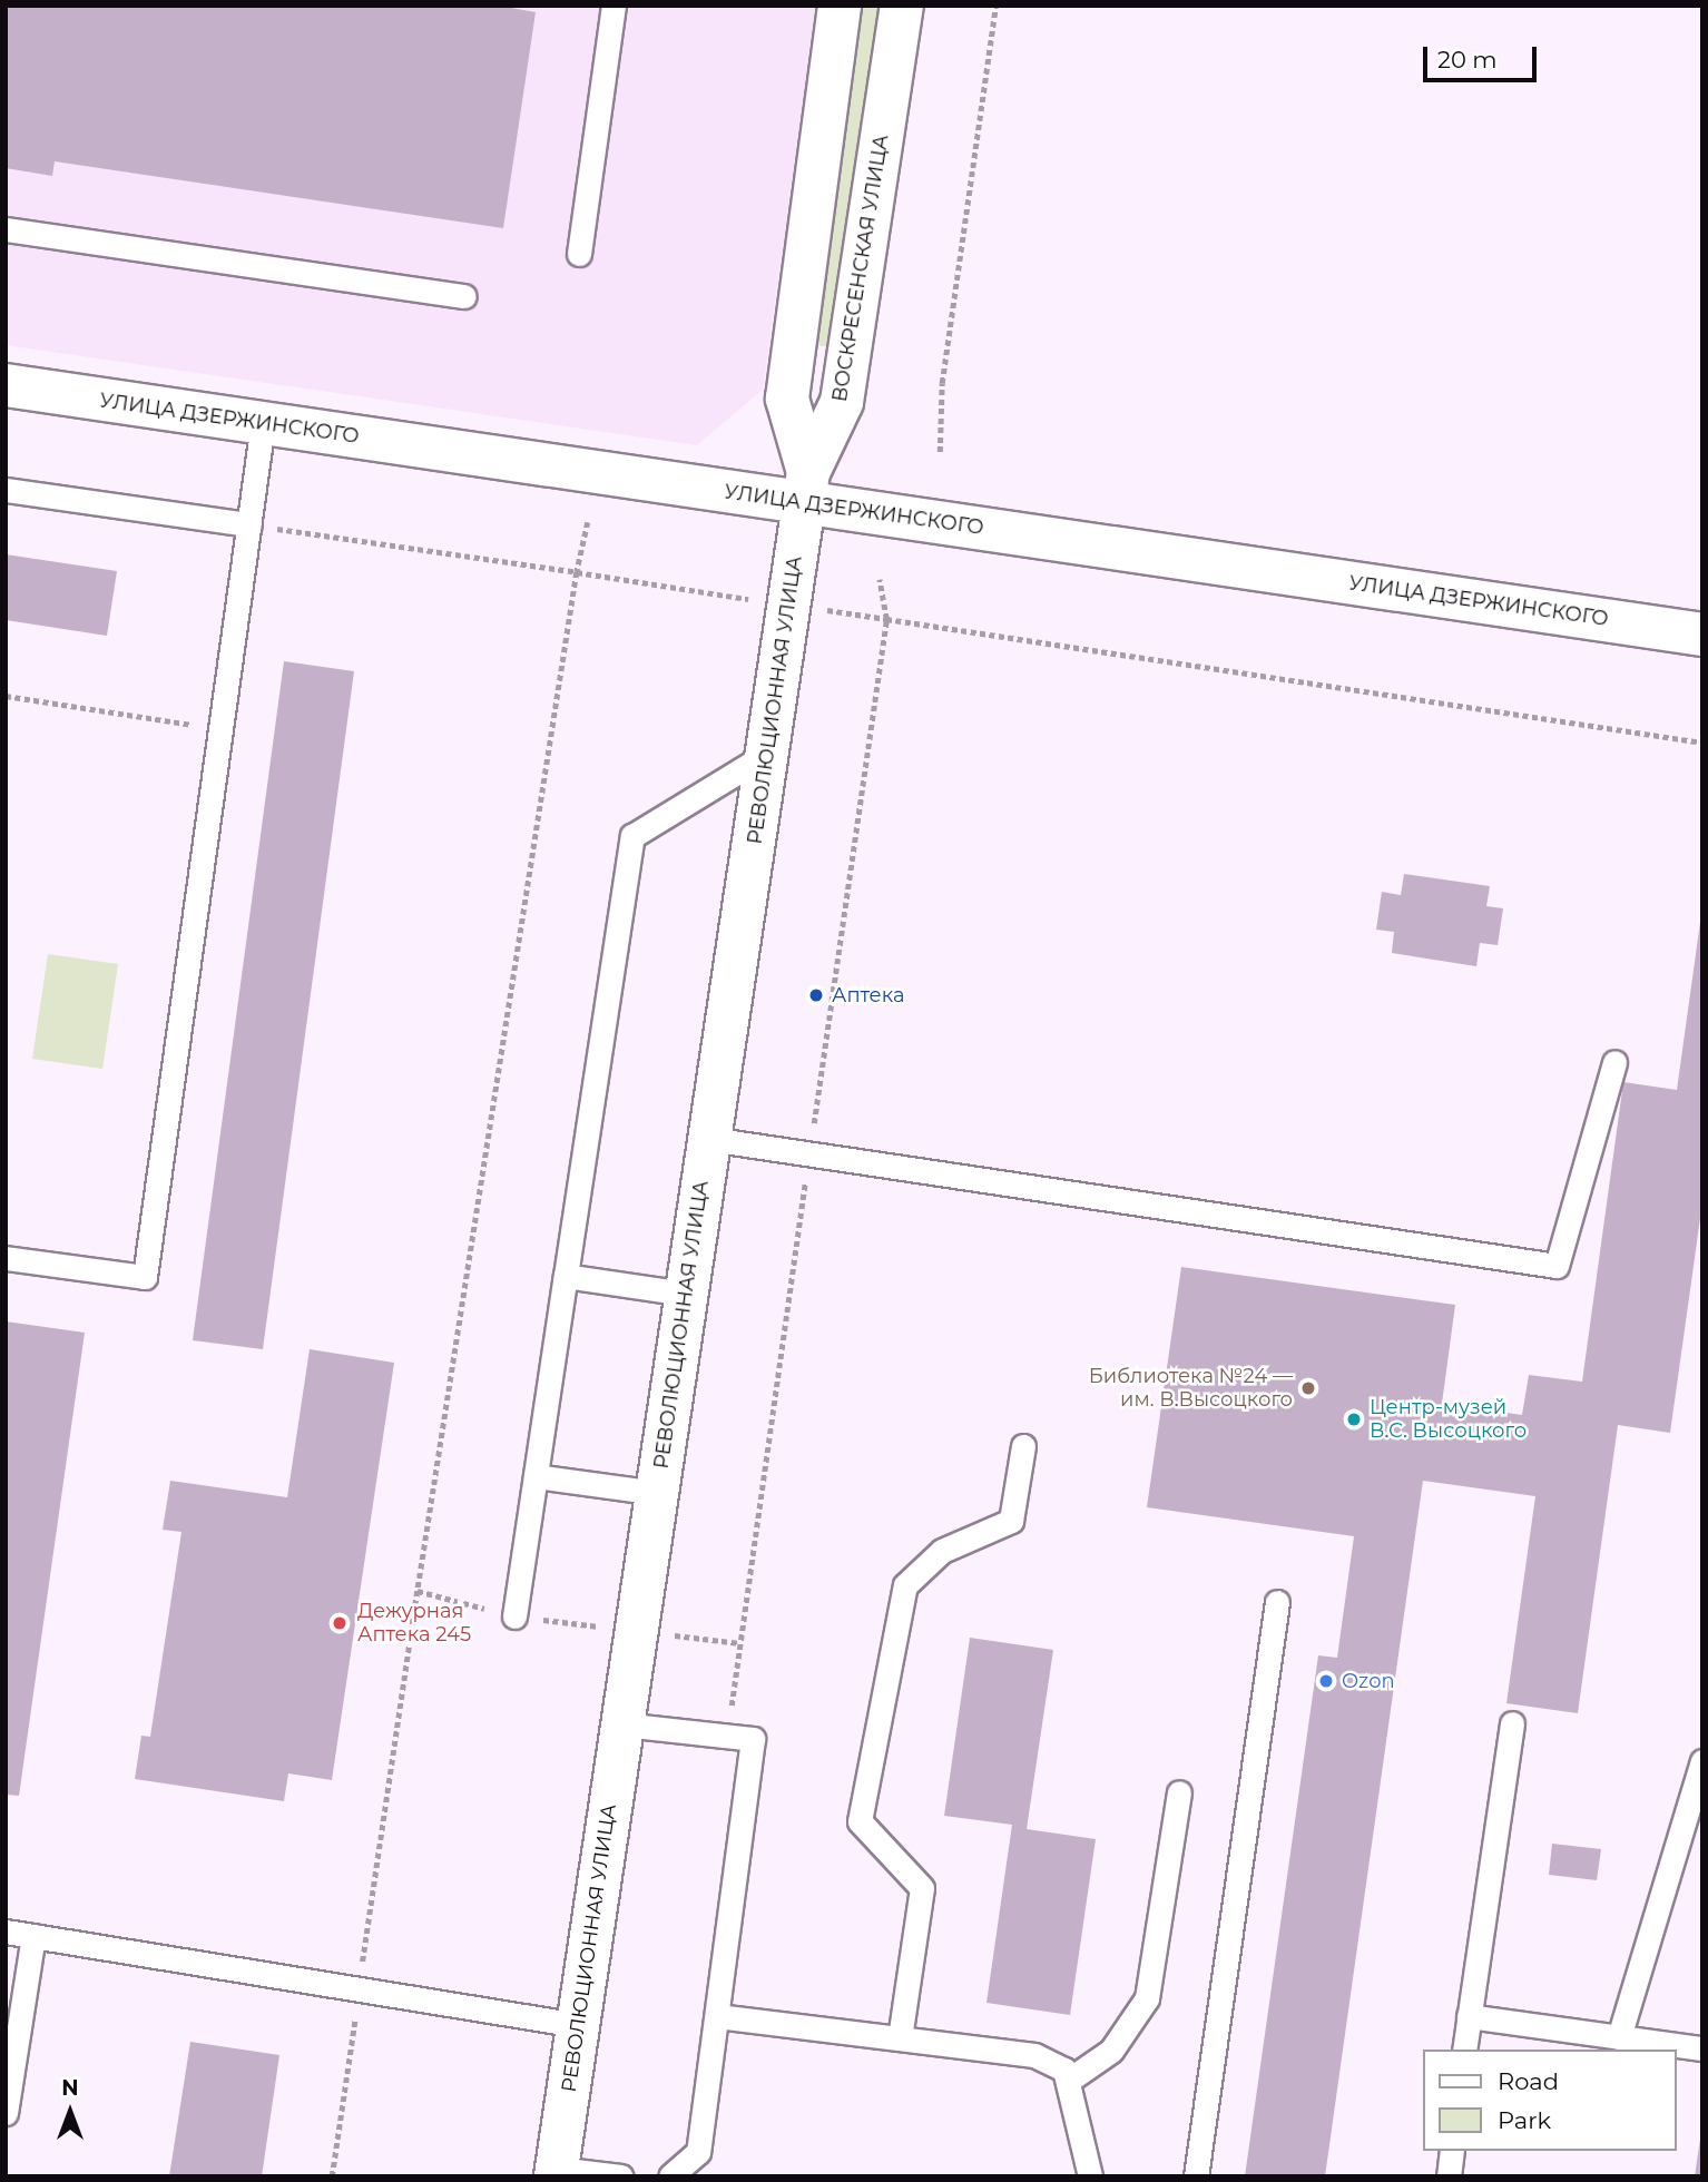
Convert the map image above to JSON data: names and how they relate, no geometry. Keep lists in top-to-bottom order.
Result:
{
  "streets": {
    "main road": ["ВОСКРЕСЕНСКАЯ УЛИЦА", "УЛИЦА ДЗЕРЖИНСКОГО", "РЕВОЛЮЦИОННАЯ УЛИЦА"]
  },
  "crossings": [
    ["ВОСКРЕСЕНСКАЯ УЛИЦА", "УЛИЦА ДЗЕРЖИНСКОГО"],
    ["ВОСКРЕСЕНСКАЯ УЛИЦА", "РЕВОЛЮЦИОННАЯ УЛИЦА"],
    ["УЛИЦА ДЗЕРЖИНСКОГО", "РЕВОЛЮЦИОННАЯ УЛИЦА"]
  ],
  "places": [
    "Аптека",
    "Библиотека №24 — им. В.Высоцкого",
    "Центр-музей В.С. Высоцкого",
    "Дежурная Аптека 245",
    "Ozon"
  ],
  "legend": ["Road", "Park"],
  "scale_bar": "20 m",
  "north": "top"
}
